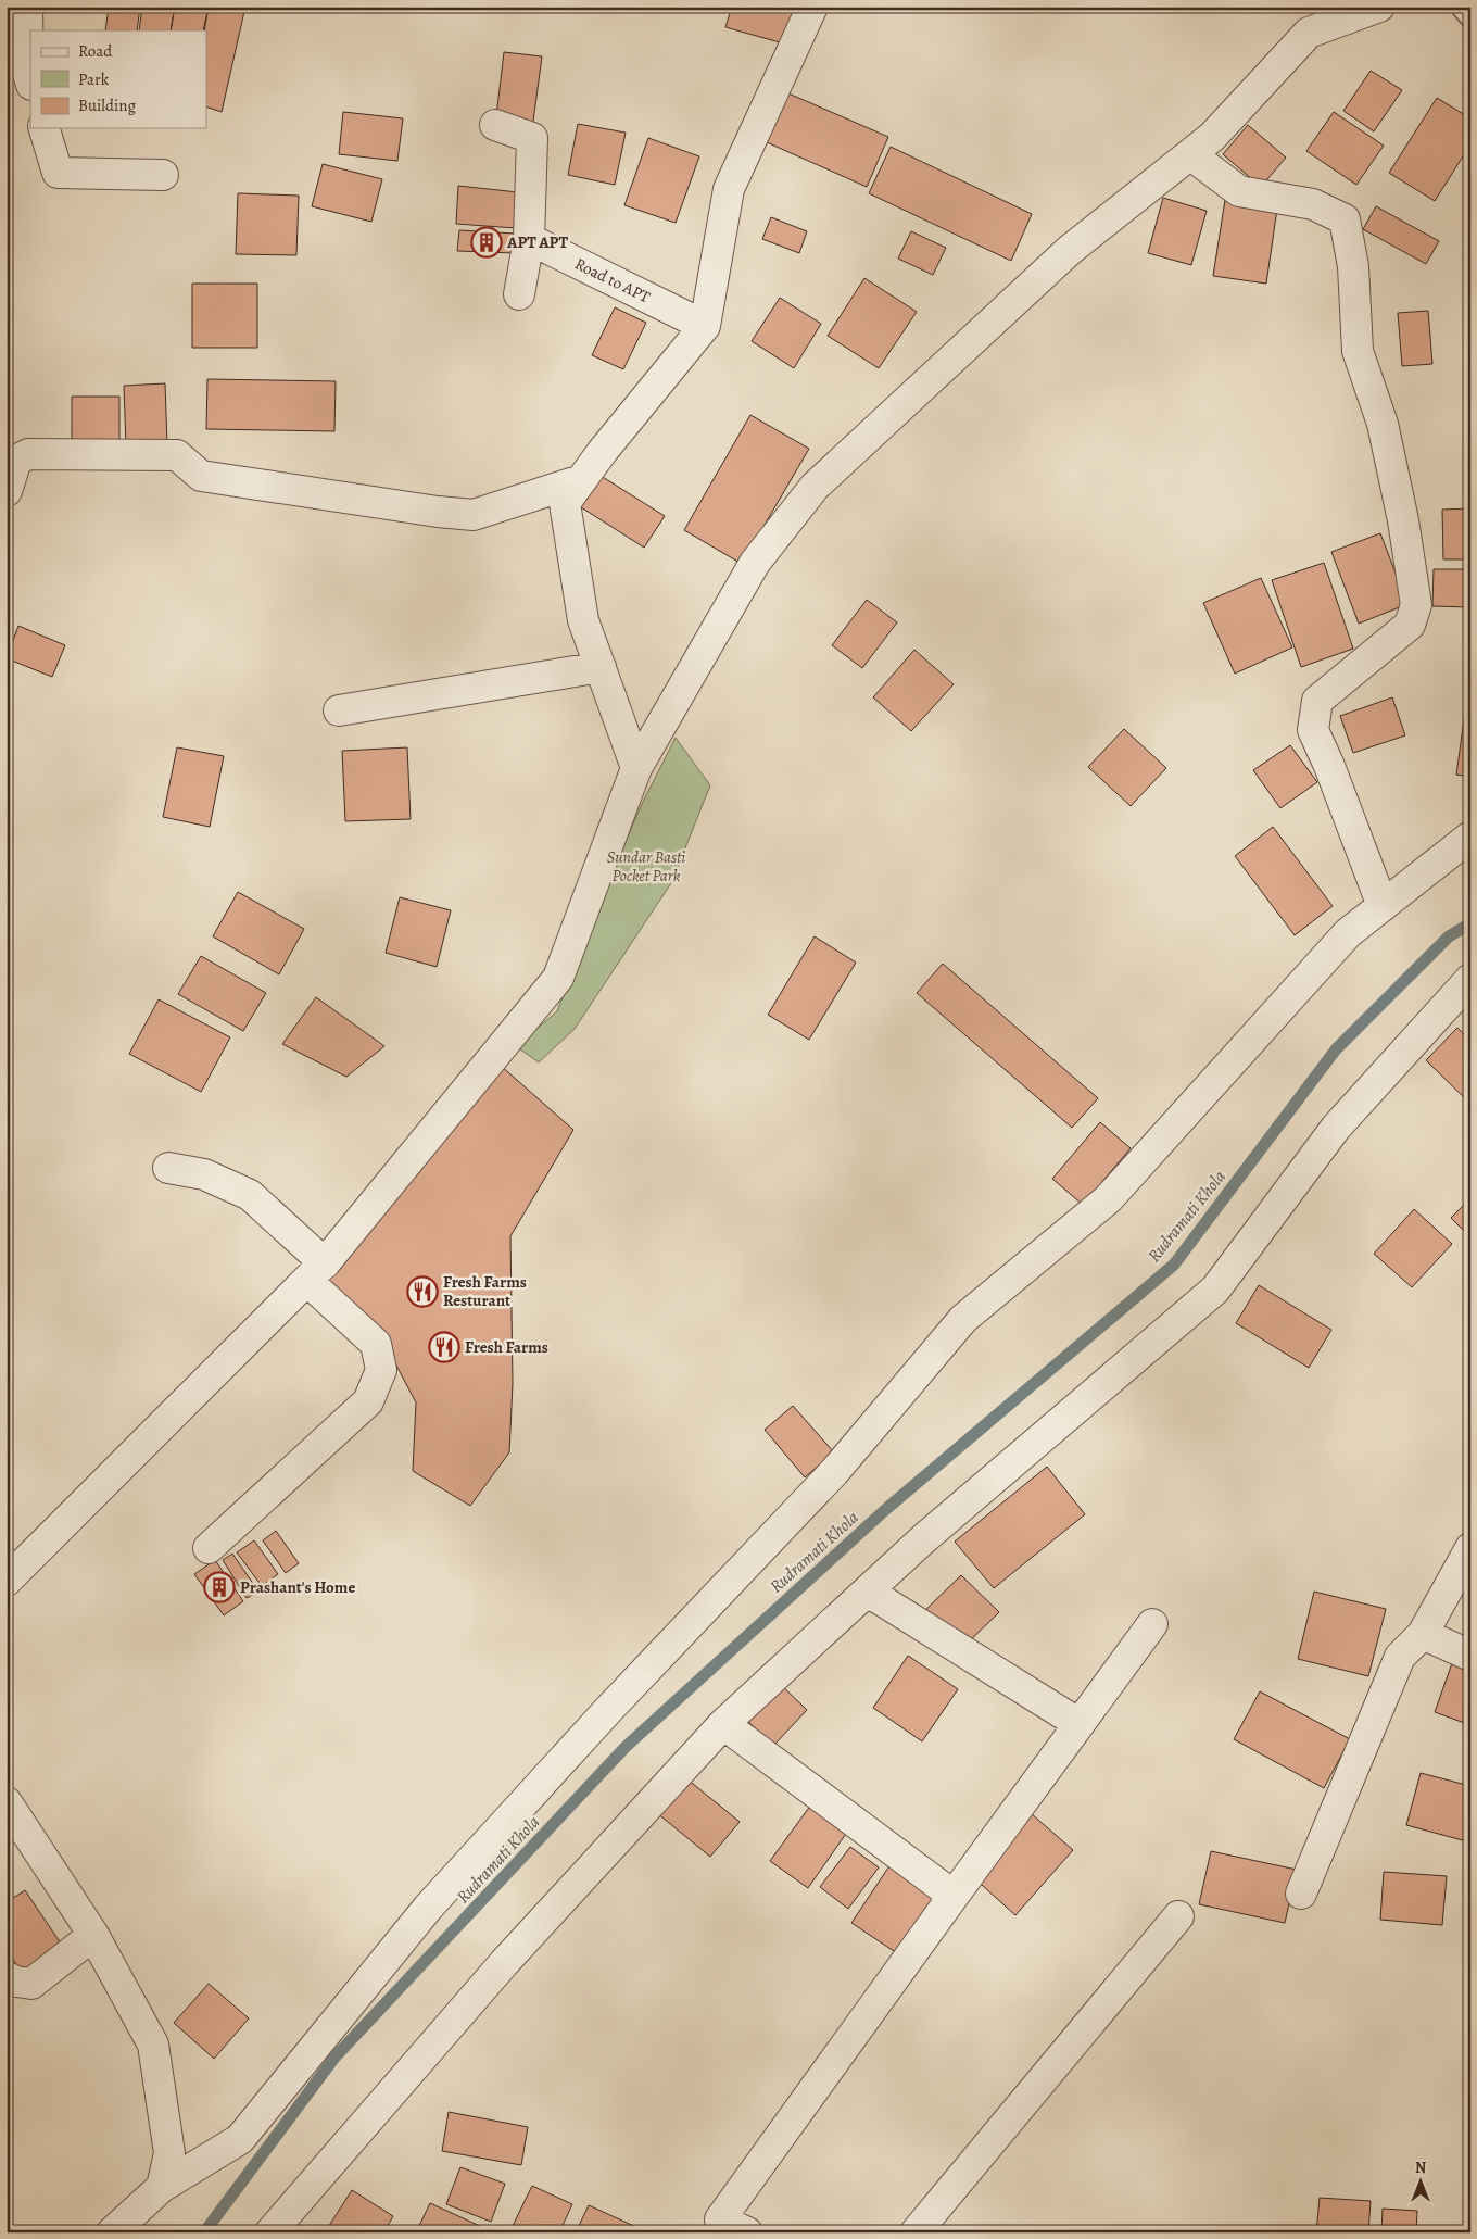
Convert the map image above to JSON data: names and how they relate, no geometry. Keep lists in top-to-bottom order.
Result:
{
  "streets": {
    "street": ["Road to APT"]
  },
  "water": ["Rudramati Khola"],
  "parks": ["Sundar Basti Pocket Park"],
  "places": {
    "building": ["APT APT", "Prashant's Home"],
    "restaurant": ["Fresh Farms Resturant", "Fresh Farms"]
  },
  "legend": ["Road", "Park", "Building"],
  "north": "top"
}
